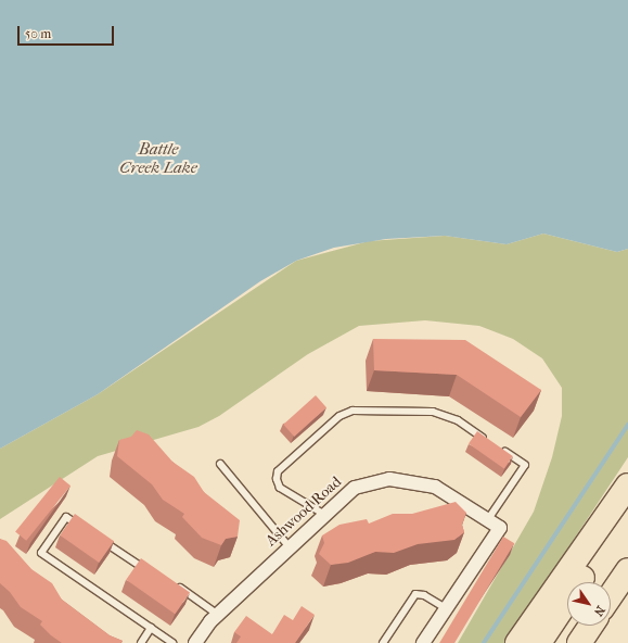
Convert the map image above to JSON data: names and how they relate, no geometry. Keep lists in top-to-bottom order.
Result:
{
  "streets": {
    "street": ["Ashwood Road"]
  },
  "water": ["Battle Creek Lake"],
  "scale_bar": "50 m",
  "north": "bottom right"
}
